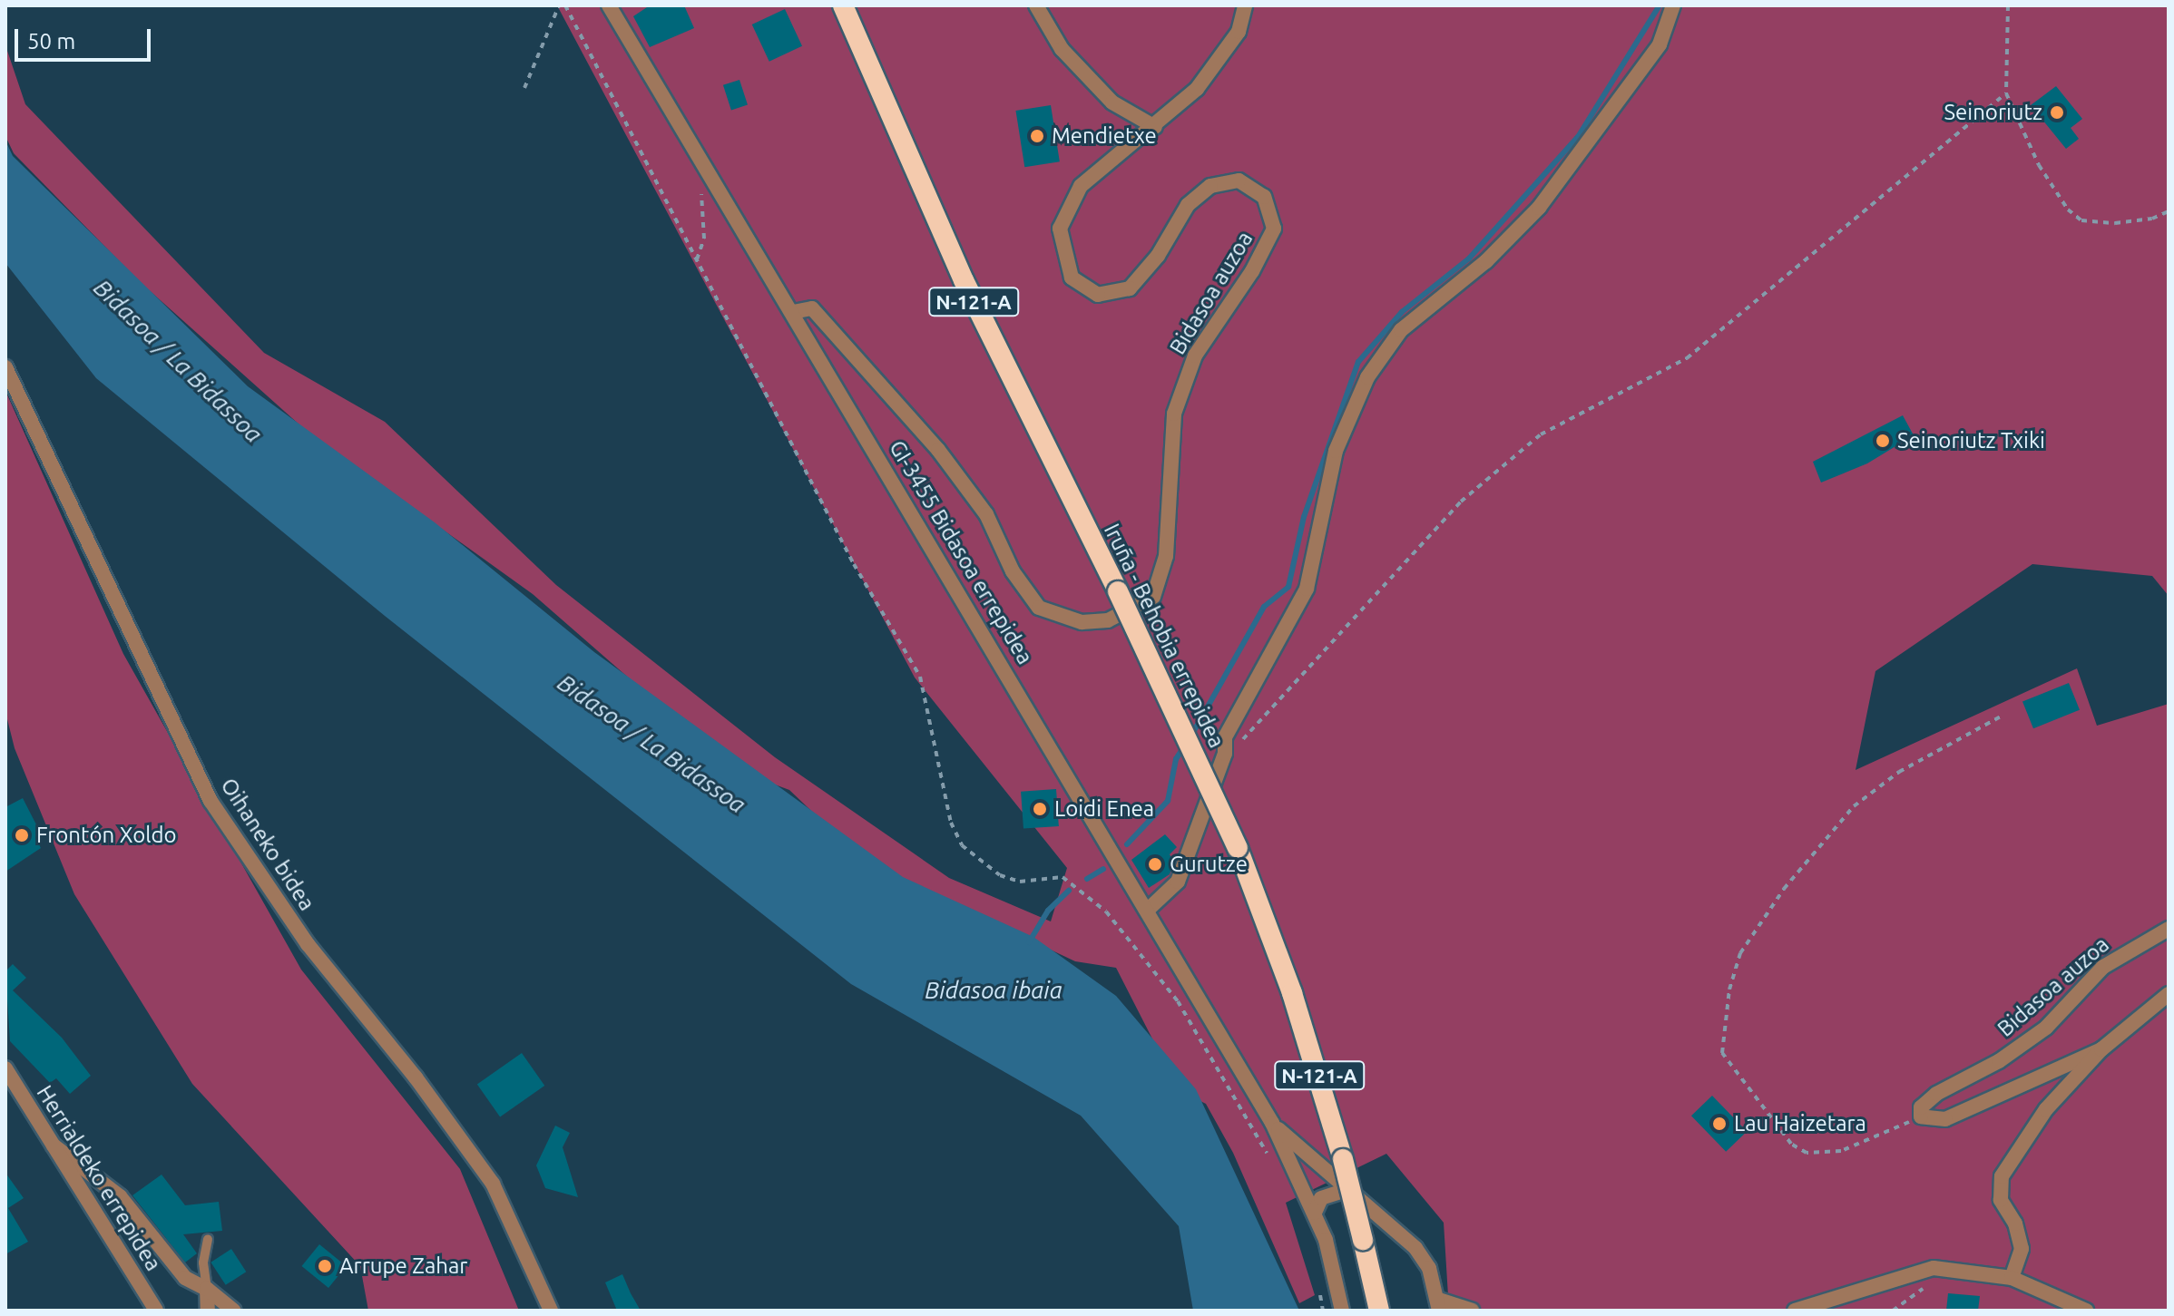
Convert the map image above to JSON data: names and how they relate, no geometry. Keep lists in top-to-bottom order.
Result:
{
  "streets": {
    "highway": ["N-121-A", "Iruña - Behobia errepidea"],
    "street": [
      "Bidasoa auzoa",
      "GI-3455 Bidasoa errepidea",
      "Oihaneko bidea",
      "Herrialdeko errepidea"
    ]
  },
  "crossings": [
    ["Bidasoa auzoa", "GI-3455 Bidasoa errepidea"]
  ],
  "water": ["Bidasoa / La Bidassoa", "Bidasoa ibaia"],
  "places": [
    "Seinoriutz",
    "Mendietxe",
    "Seinoriutz Txiki",
    "Loidi Enea",
    "Frontón Xoldo",
    "Gurutze",
    "Lau Haizetara",
    "Arrupe Zahar"
  ],
  "scale_bar": "50 m"
}
